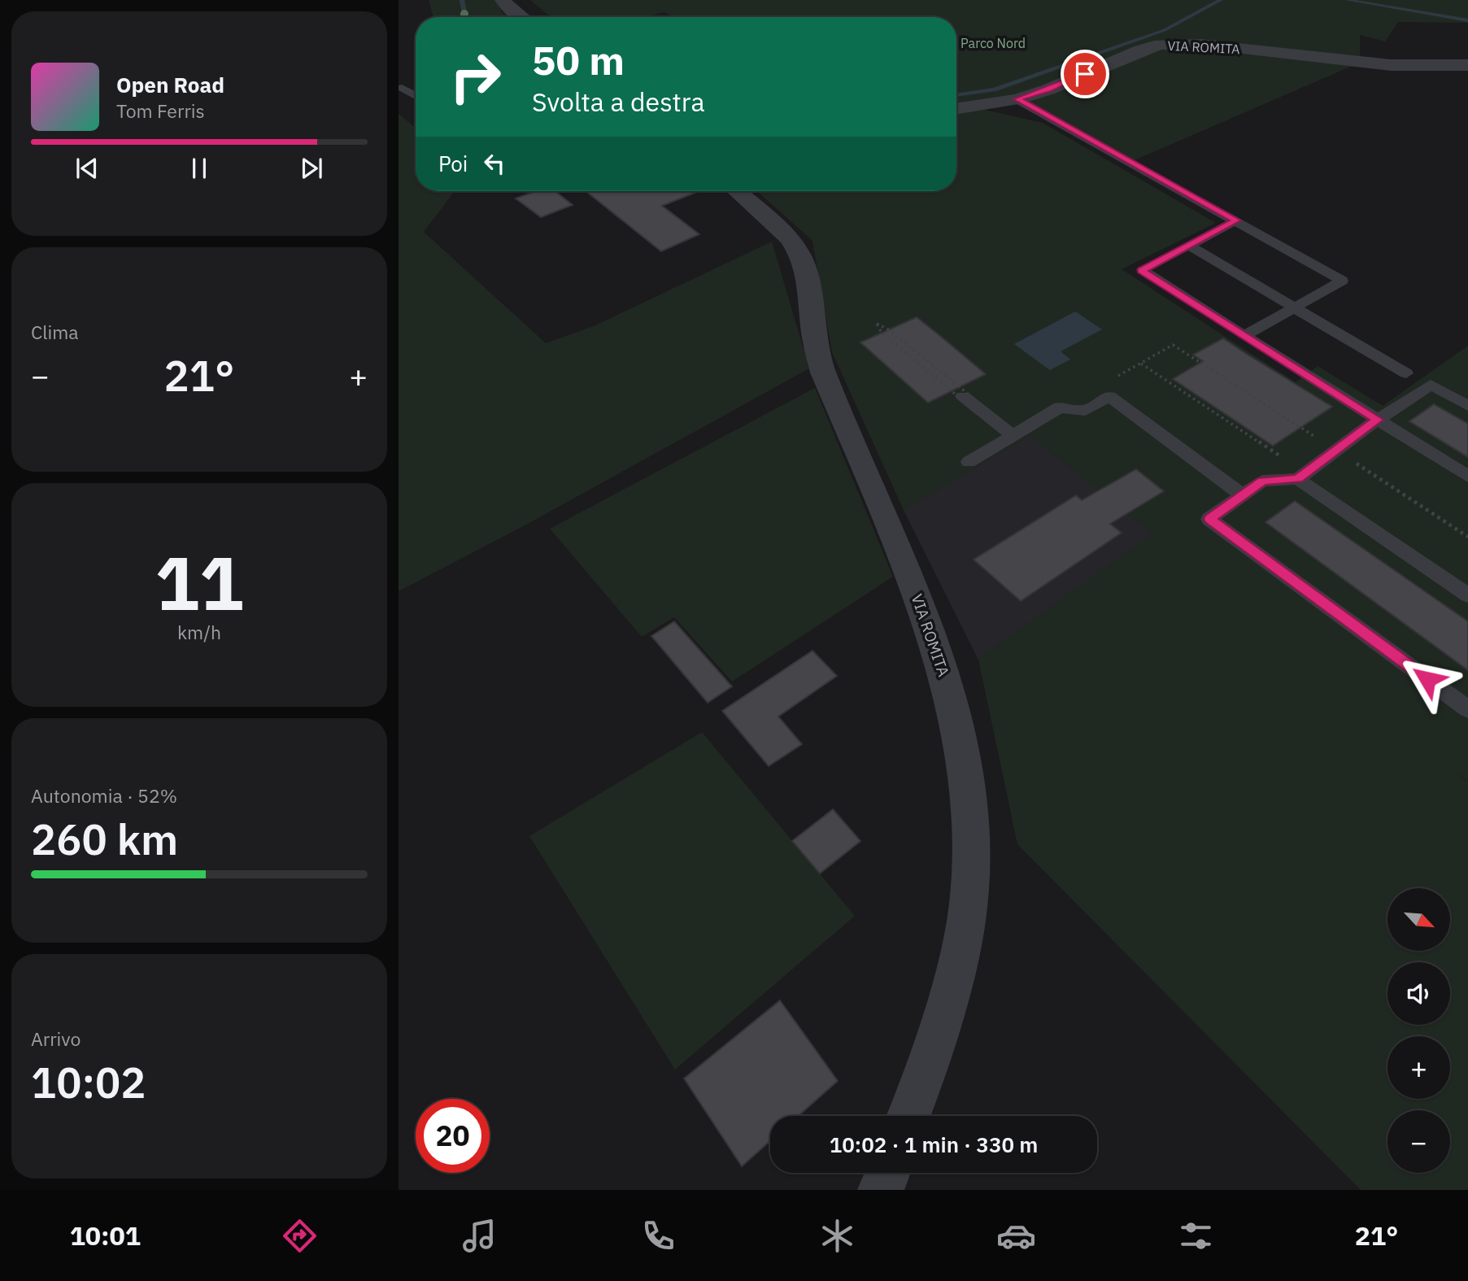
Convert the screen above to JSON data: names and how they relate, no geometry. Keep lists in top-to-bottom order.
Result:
{
  "streets": {
    "street": ["VIA ROMITA"]
  },
  "parks": ["Parco Nord"],
  "north": "bottom right",
  "page": {
    "turn": ["50 m", "Svolta a destra"],
    "song": ["Open Road", "Tom Ferris"],
    "then": "Poi",
    "tile": [
      "Clima",
      ["11", "km/h"],
      ["Autonomia · 52%", "260 km"],
      ["Arrivo", "10:02"]
    ],
    "heat": ["−", "21°", "+"],
    "map_buttons": ["+", "−"],
    "limit": "20",
    "trip": "10:02 · 1 min · 330 m",
    "tabs": ["10:01", "21°"]
  }
}
